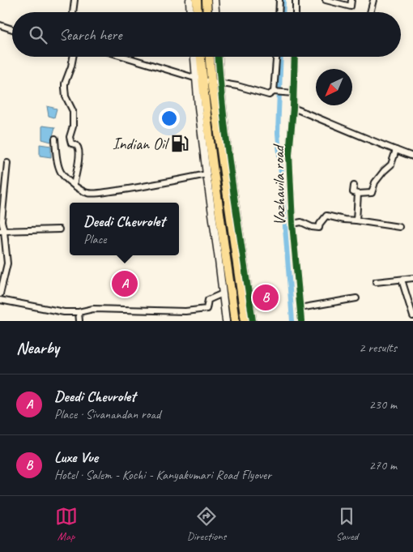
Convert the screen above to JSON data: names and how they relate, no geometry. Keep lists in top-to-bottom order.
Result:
{
  "streets": {
    "street": ["Vazhavila road"]
  },
  "places": {
    "fuel station": ["Indian Oil"]
  },
  "north": "bottom left",
  "page": {
    "search": "Search here",
    "popup": ["Deedi Chevrolet", "Place"],
    "pins": ["A", "B"],
    "heading": ["Nearby", "2 results"],
    "list": [
      {
        "mark": "A",
        "name": "Deedi Chevrolet",
        "note": "Place · Sivanandan road",
        "value": "230 m"
      },
      {
        "mark": "B",
        "name": "Luxe Vue",
        "note": "Hotel · Salem - Kochi - Kanyakumari Road Flyover",
        "value": "270 m"
      }
    ],
    "nav": ["Map", "Directions", "Saved"]
  }
}
